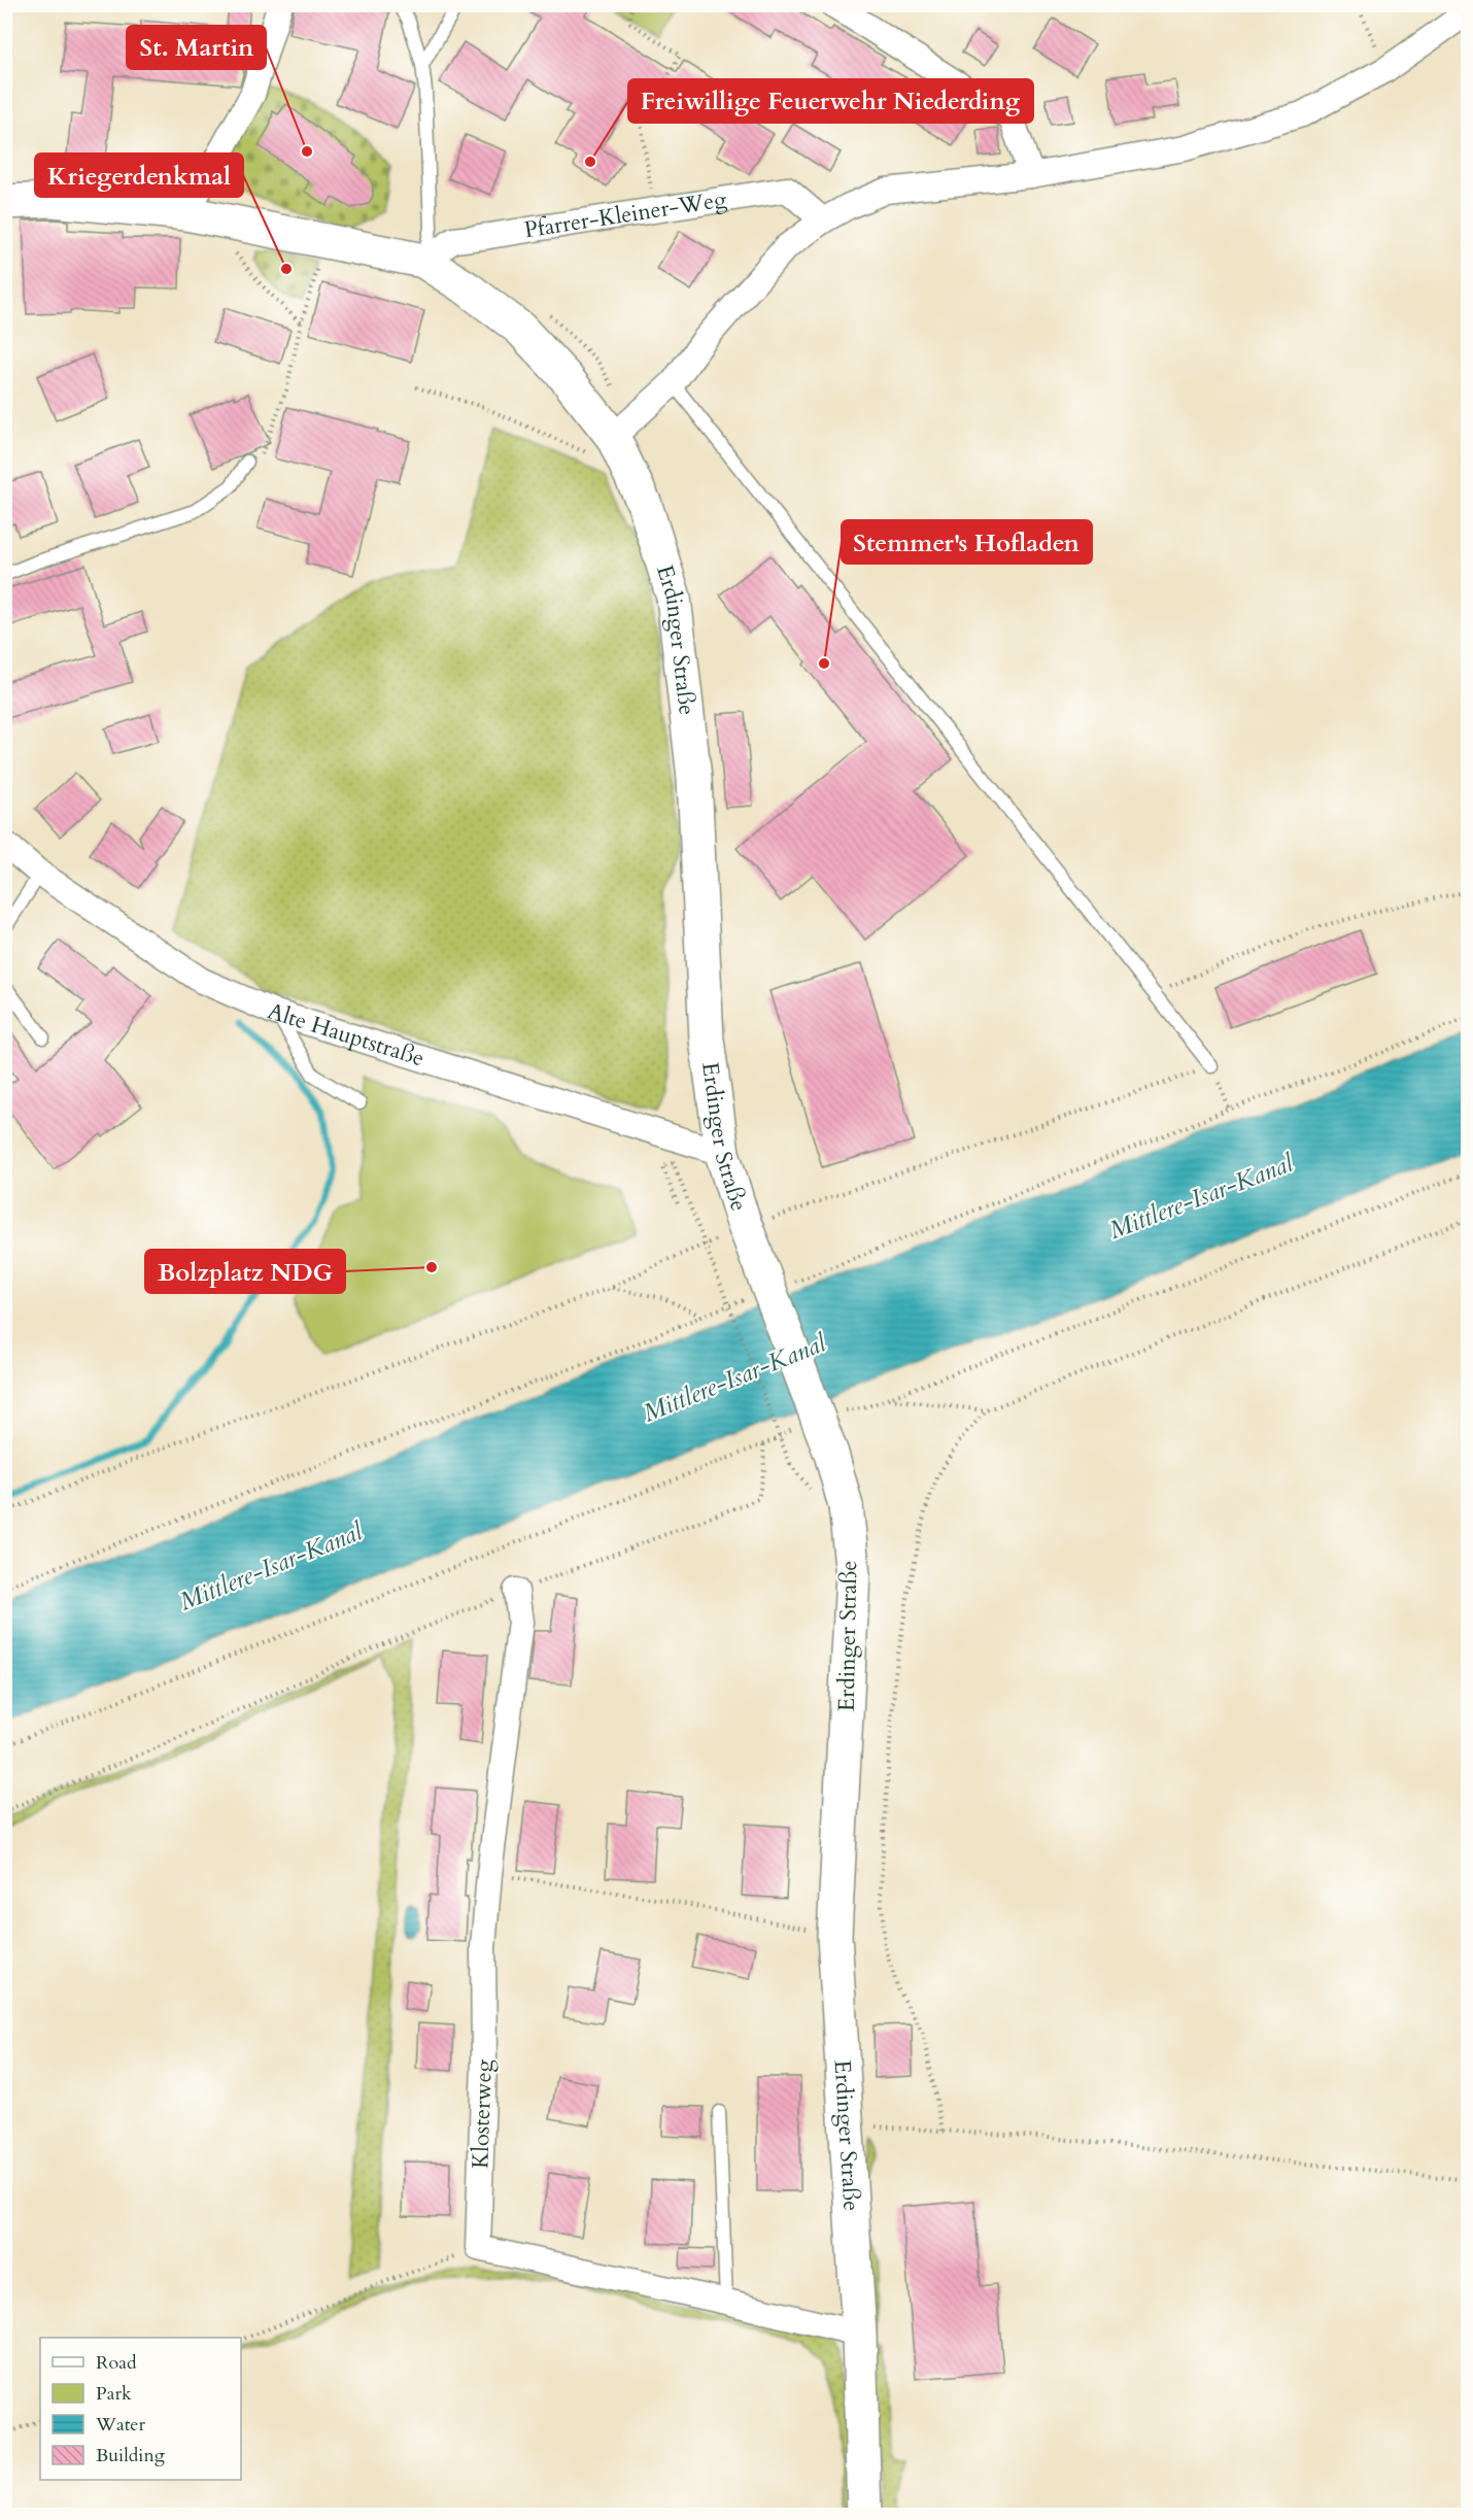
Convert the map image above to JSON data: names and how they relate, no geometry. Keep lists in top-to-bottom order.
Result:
{
  "streets": {
    "street": [
      "Pfarrer-Kleiner-Weg",
      "Erdinger Straße",
      "Alte Hauptstraße",
      "Klosterweg"
    ]
  },
  "crossings": [
    ["Pfarrer-Kleiner-Weg", "Erdinger Straße"],
    ["Erdinger Straße", "Alte Hauptstraße"]
  ],
  "water": ["Mittlere-Isar-Kanal"],
  "places": [
    "St. Martin",
    "Freiwillige Feuerwehr Niederding",
    "Kriegerdenkmal",
    "Stemmer's Hofladen",
    "Bolzplatz NDG"
  ],
  "legend": [
    "Road",
    "Park",
    "Water",
    "Building"
  ]
}
